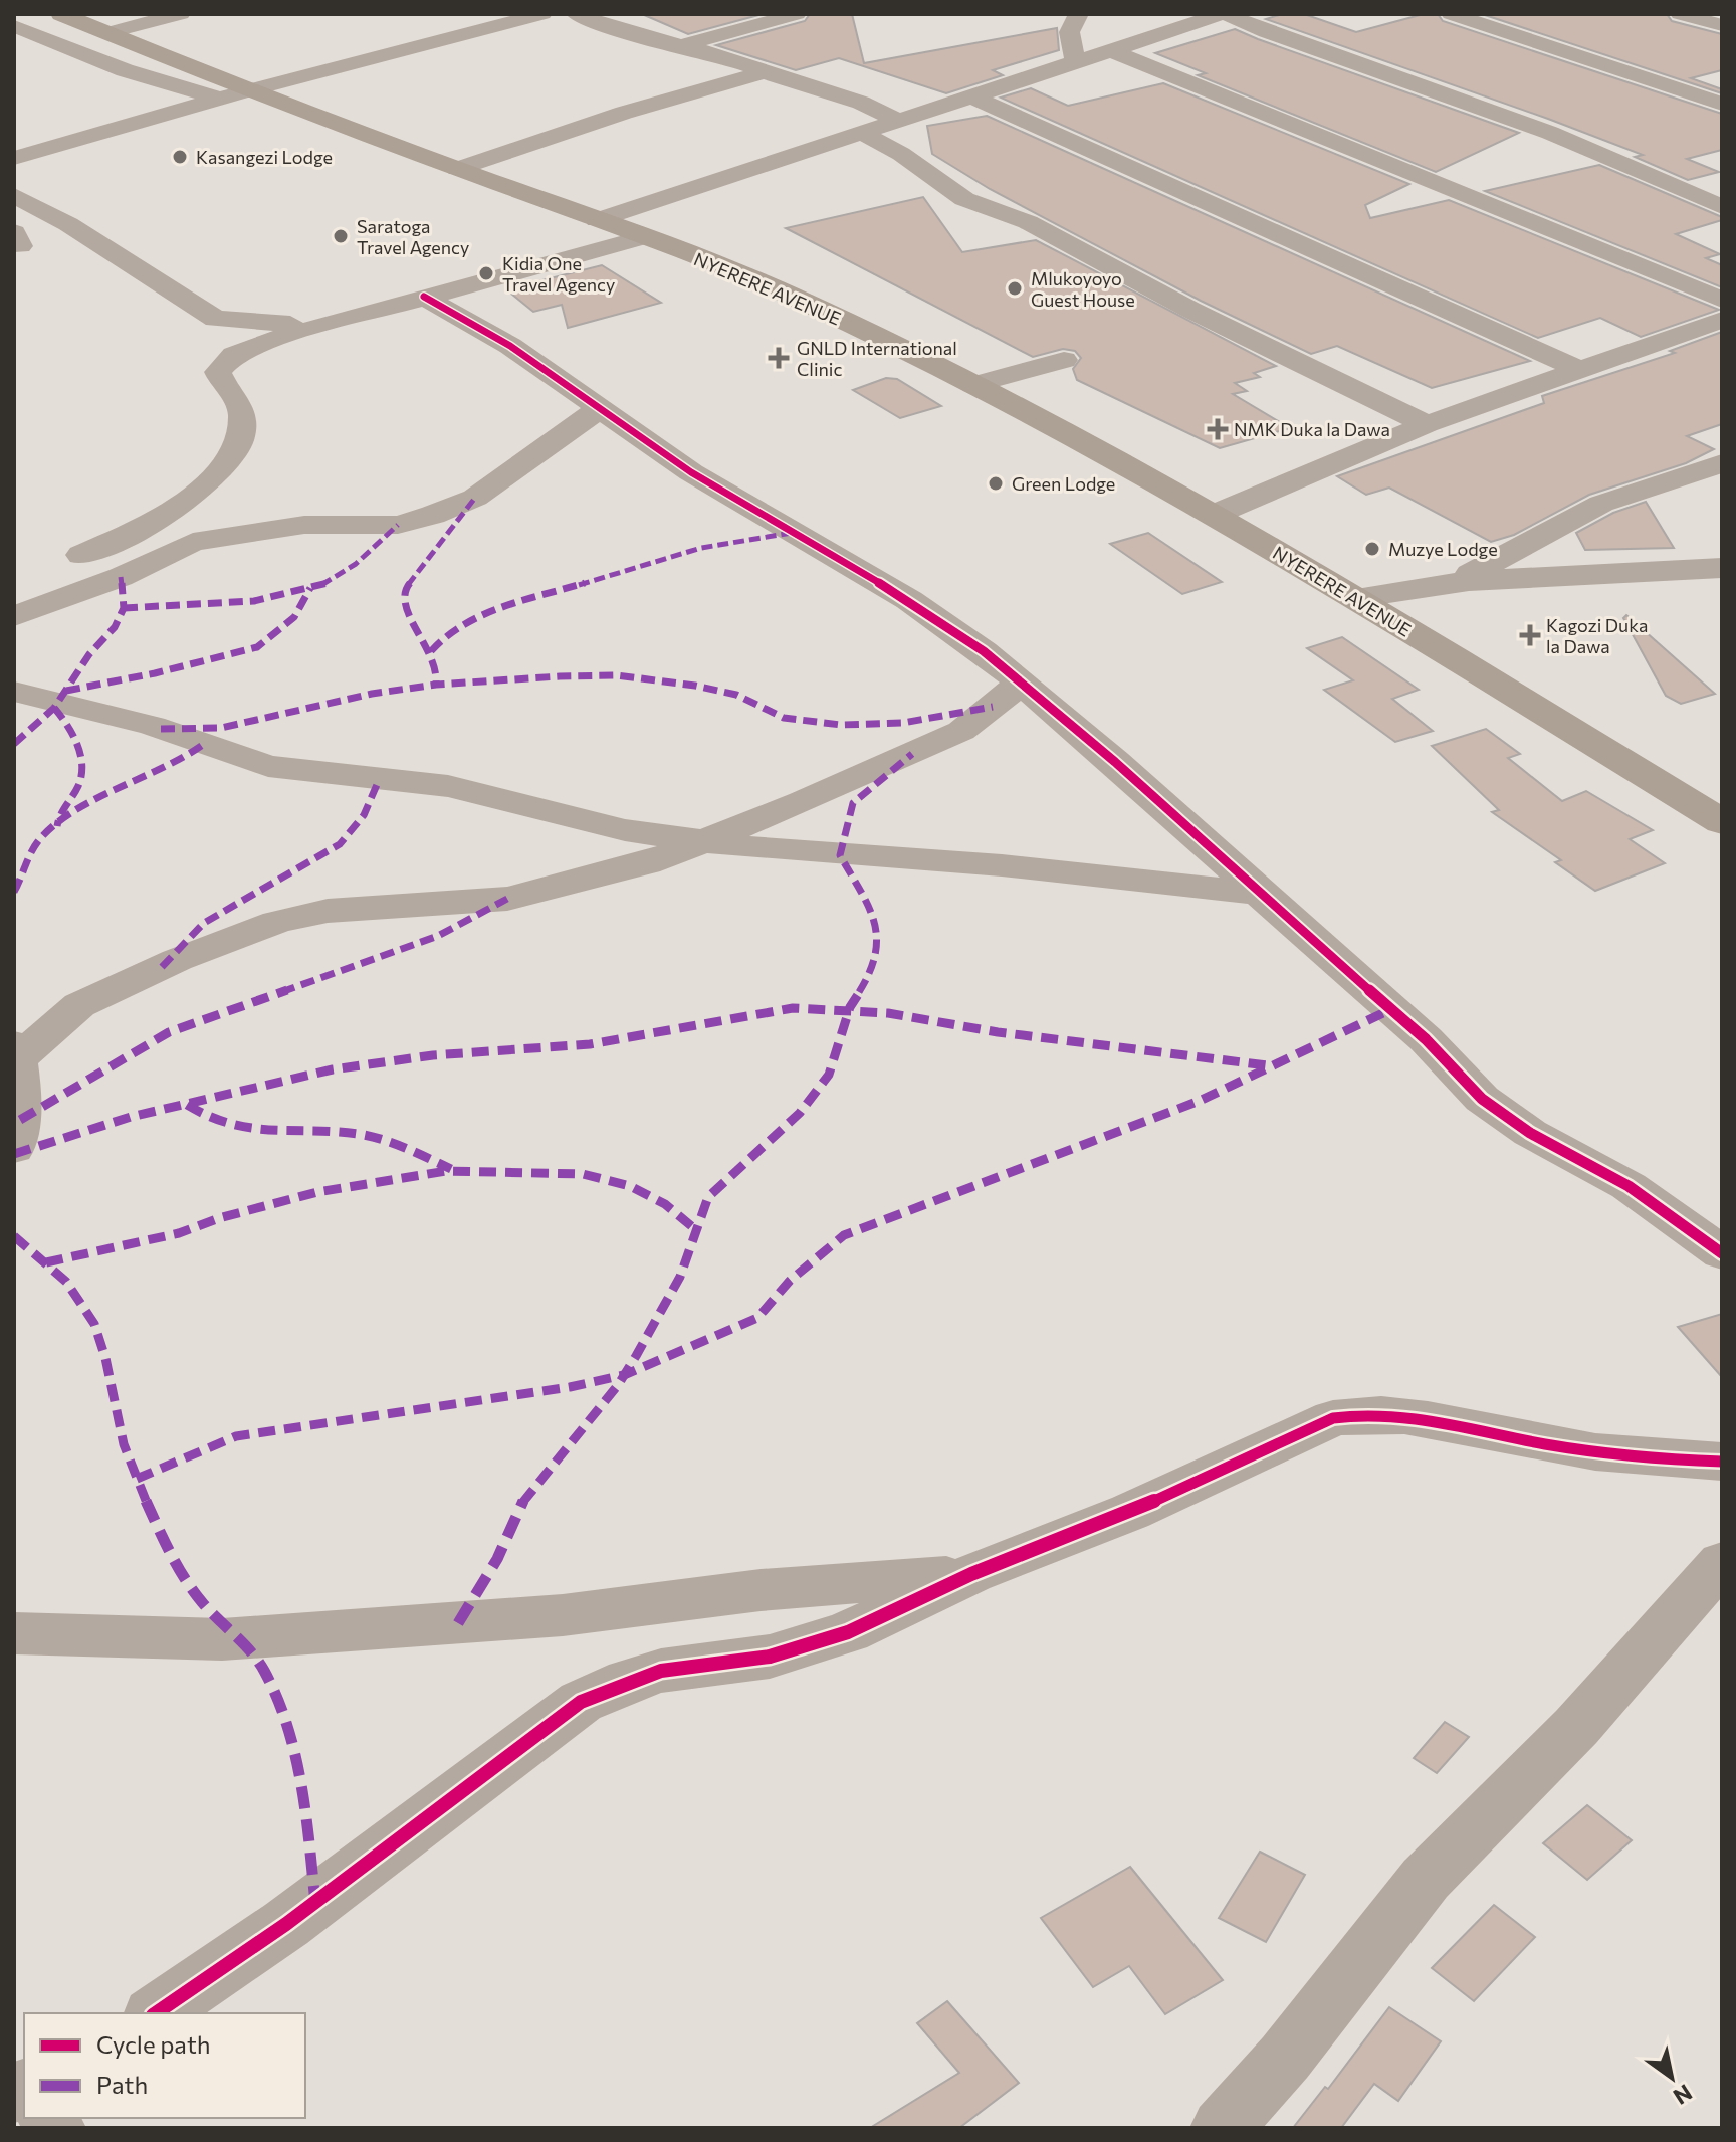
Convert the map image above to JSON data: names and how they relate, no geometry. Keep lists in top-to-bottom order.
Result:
{
  "streets": {
    "main road": ["NYERERE AVENUE"]
  },
  "places": {
    "other": [
      "Kasangezi Lodge",
      "Saratoga Travel Agency",
      "Kidia One Travel Agency",
      "Mlukoyoyo Guest House",
      "Green Lodge",
      "Muzye Lodge"
    ],
    "health": ["GNLD International Clinic", "NMK Duka la Dawa", "Kagozi Duka la Dawa"]
  },
  "legend": ["Cycle path", "Path"],
  "north": "bottom right"
}
